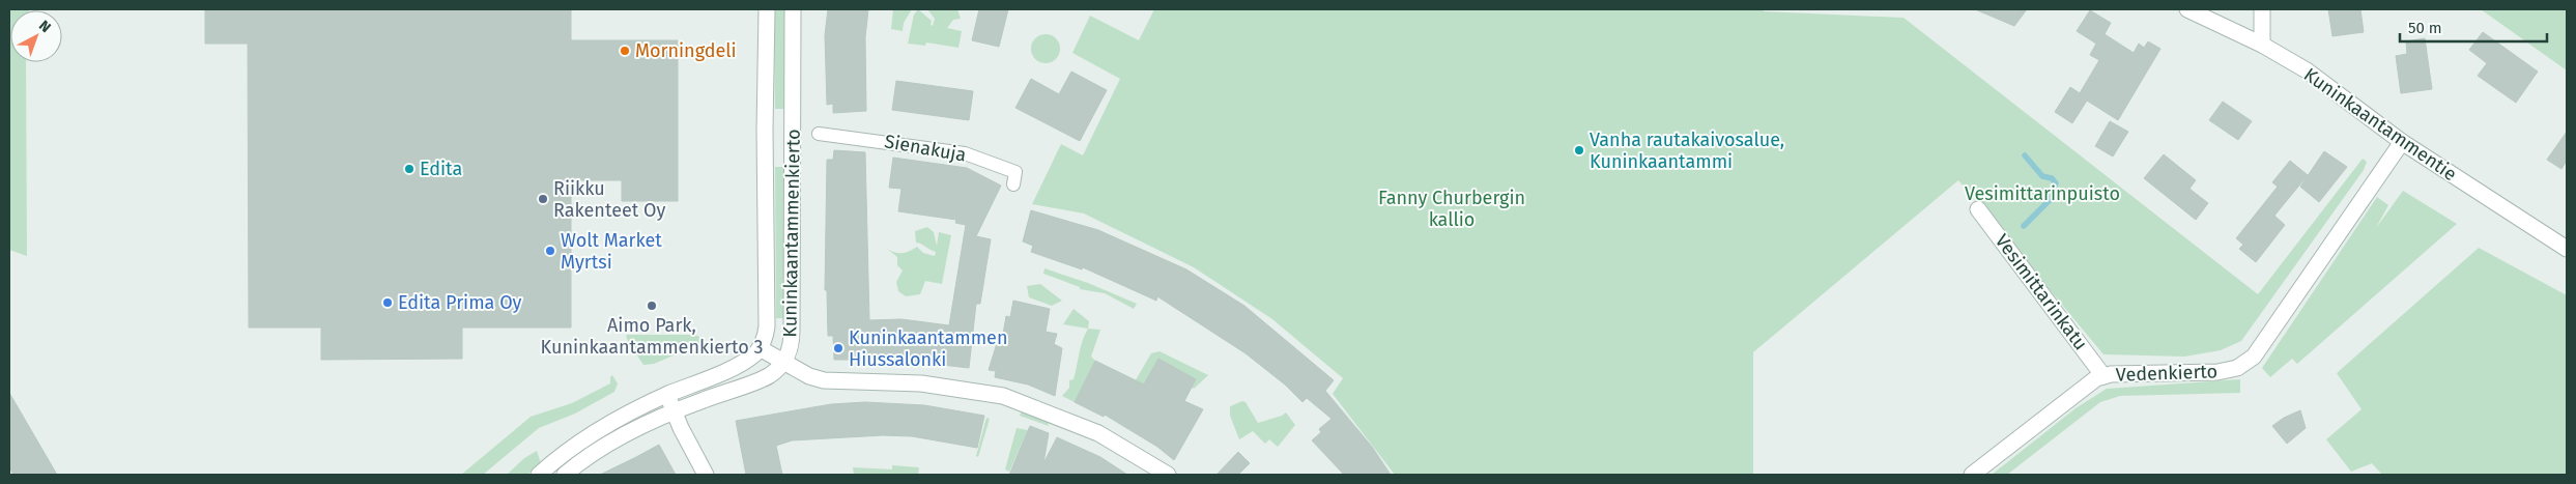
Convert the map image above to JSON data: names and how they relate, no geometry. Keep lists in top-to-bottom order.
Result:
{
  "streets": {
    "street": [
      "Kuninkaantammentie",
      "Sienakuja",
      "Kuninkaantammenkierto",
      "Vesimittarinkatu",
      "Vedenkierto"
    ]
  },
  "crossings": [
    ["Kuninkaantammentie", "Vedenkierto"],
    ["Vesimittarinkatu", "Vedenkierto"]
  ],
  "parks": ["Vesimittarinpuisto", "Fanny Churbergin kallio"],
  "places": [
    "Morningdeli",
    "Vanha rautakaivosalue, Kuninkaantammi",
    "Edita",
    "Riikku Rakenteet Oy",
    "Wolt Market Myrtsi",
    "Edita Prima Oy",
    "Aimo Park, Kuninkaantammenkierto 3",
    "Kuninkaantammen Hiussalonki"
  ],
  "scale_bar": "50 m",
  "north": "top right"
}
